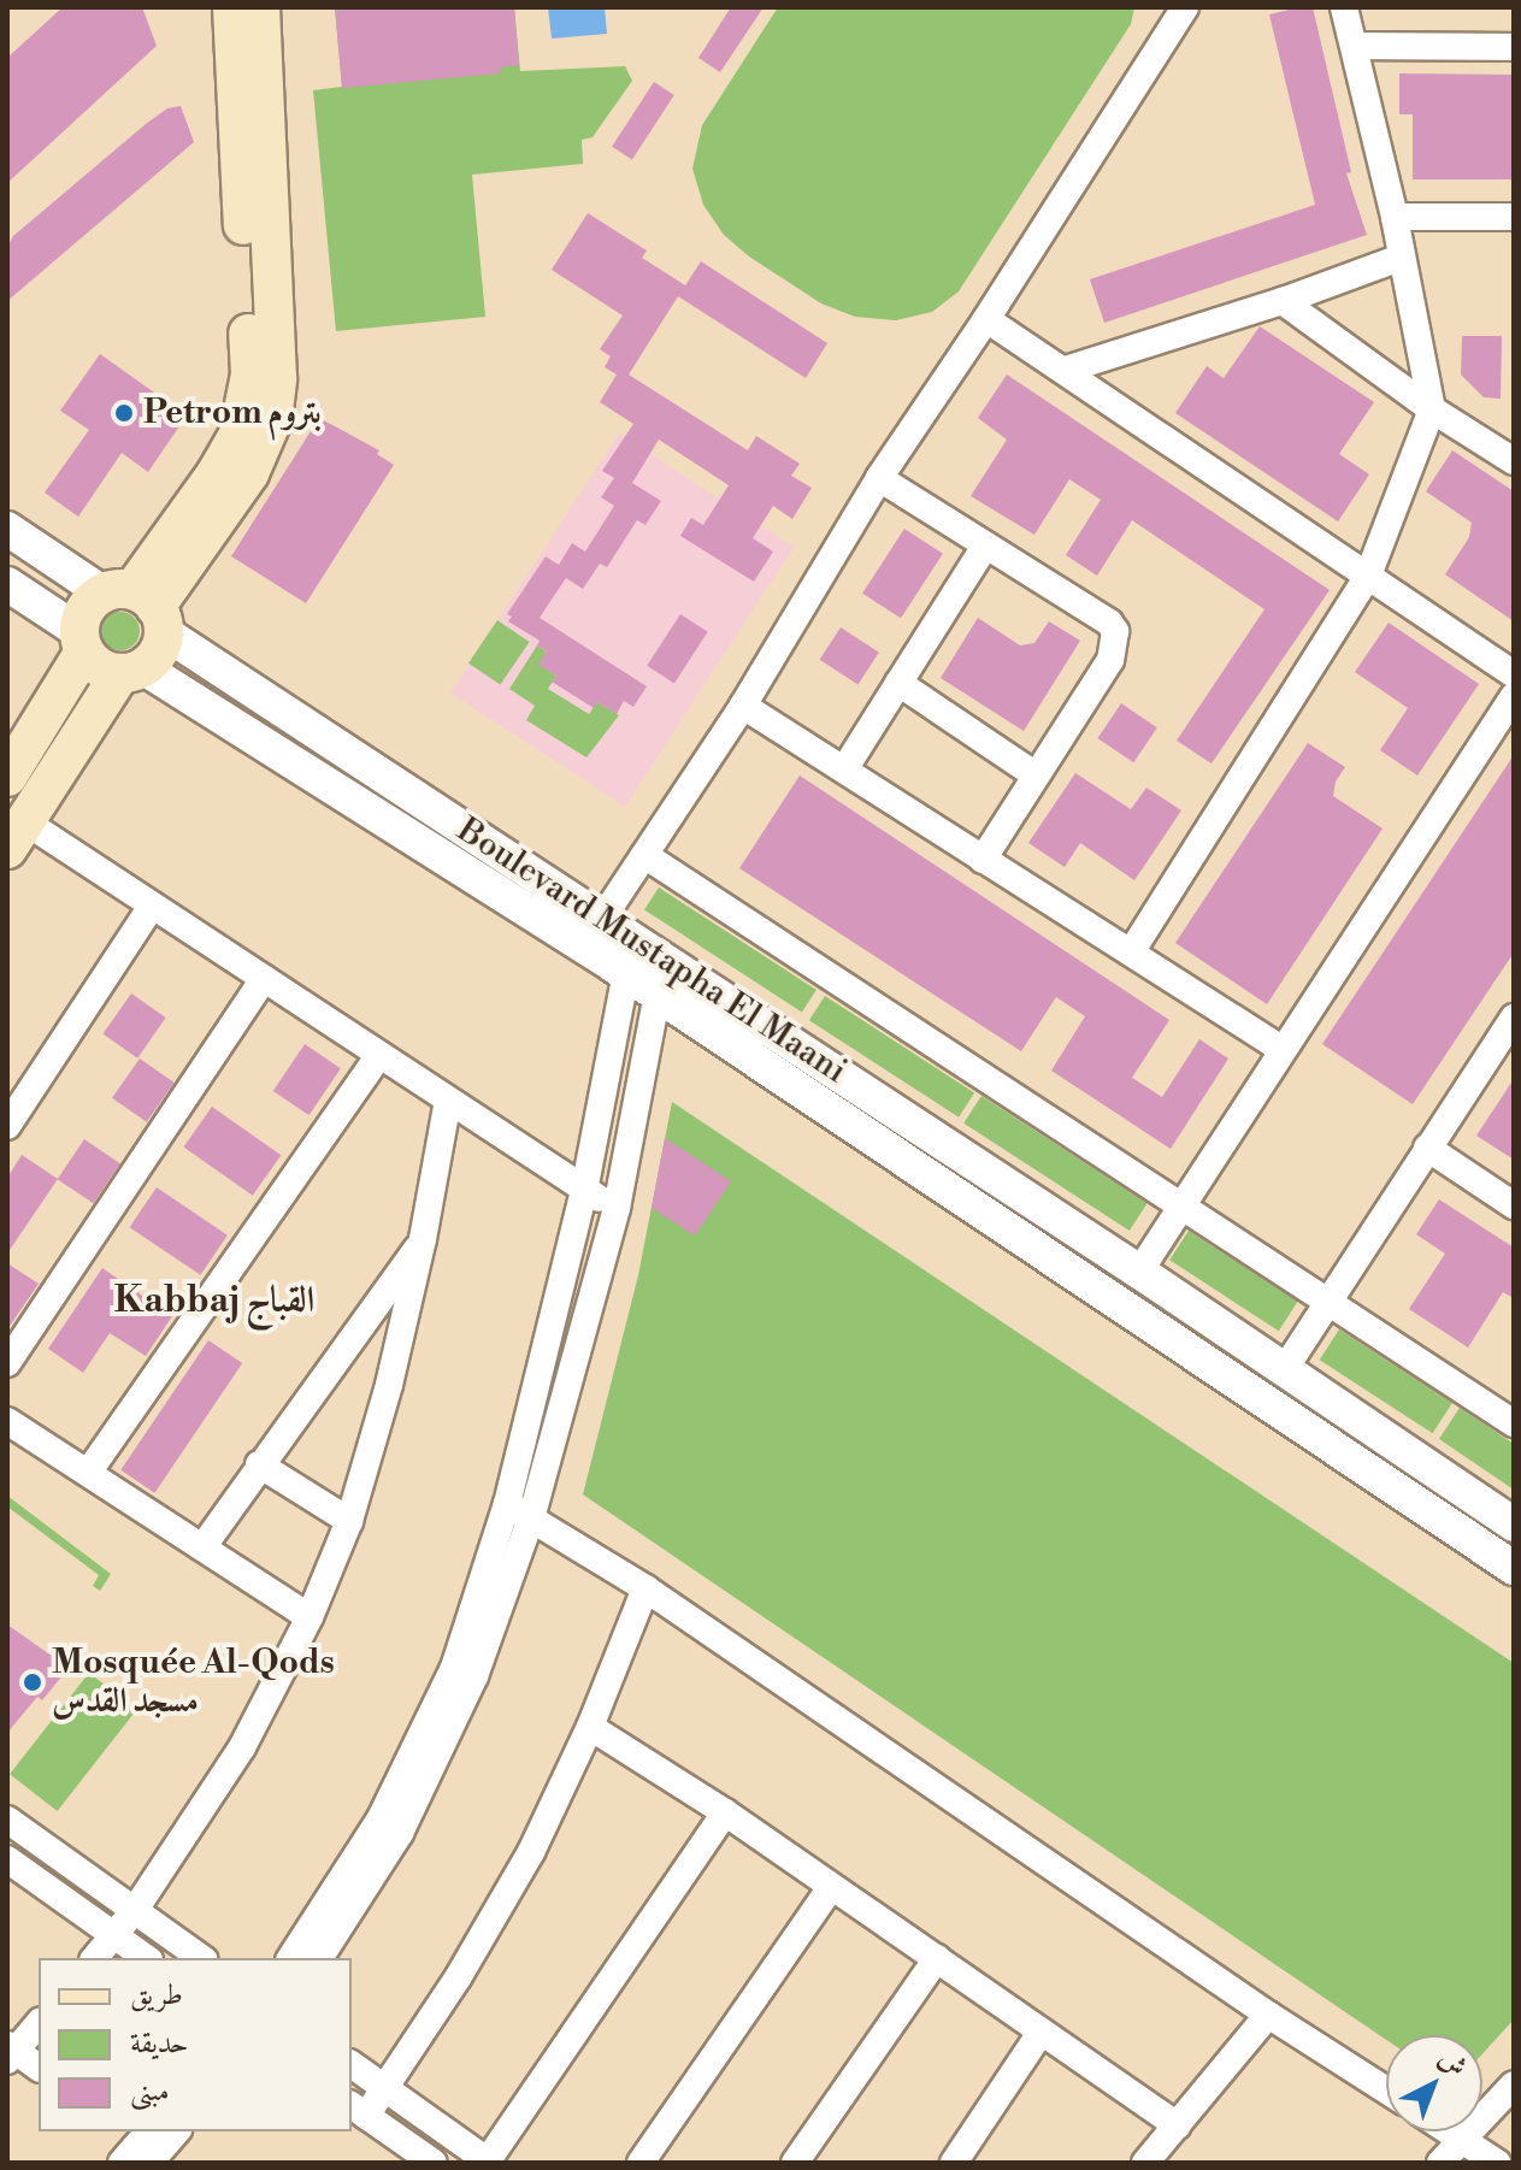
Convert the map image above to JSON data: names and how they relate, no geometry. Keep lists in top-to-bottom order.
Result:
{
  "streets": {
    "street": ["Boulevard Mustapha El Maani"]
  },
  "districts": ["Kabbaj القباج"],
  "places": ["Petrom بتروم", "Mosquée Al-Qods مسجد القدس"],
  "legend": ["طريق", "حديقة", "مبنى"],
  "north": "top right"
}
